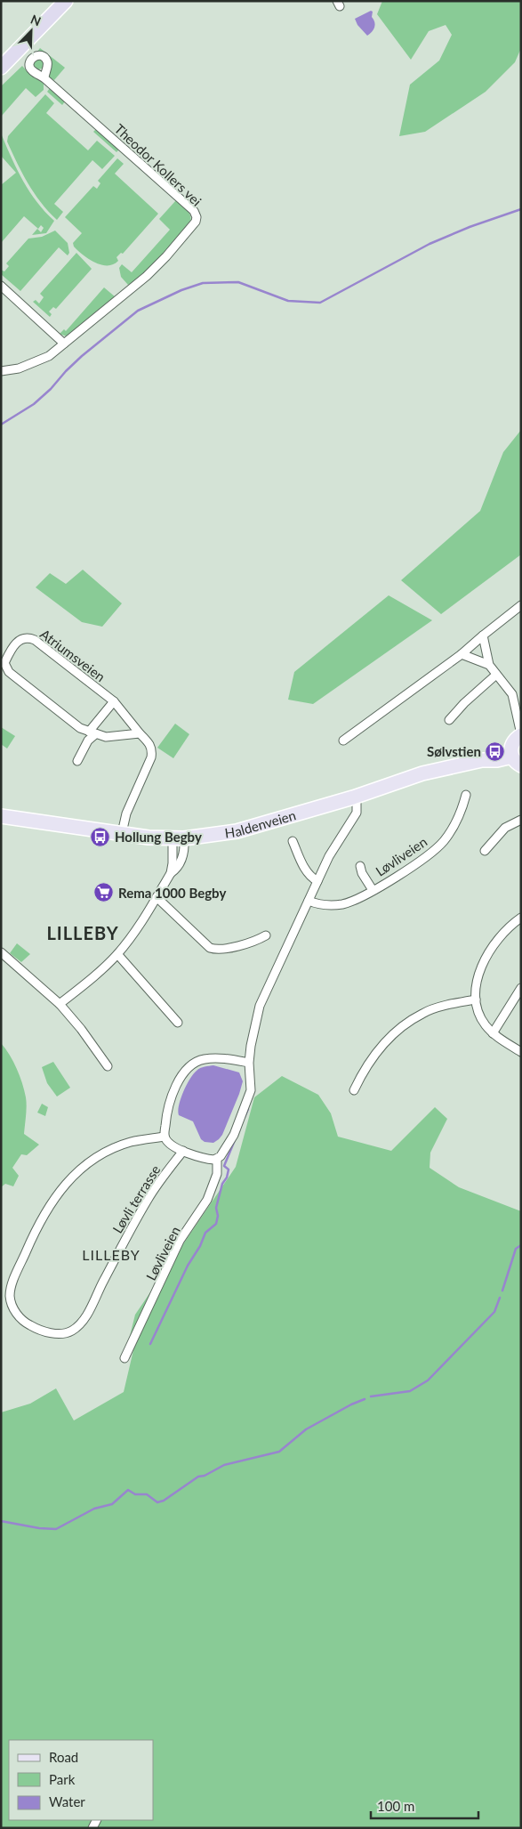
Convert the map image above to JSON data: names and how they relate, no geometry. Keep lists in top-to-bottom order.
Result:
{
  "streets": {
    "main road": ["Haldenveien"],
    "street": [
      "Theodor Kollers vei",
      "Atriumsveien",
      "Løvliveien",
      "Løvli terrasse"
    ]
  },
  "crossings": [
    ["Atriumsveien", "Haldenveien"],
    ["Løvliveien", "Løvli terrasse"]
  ],
  "districts": ["LILLEBY", "LILLEBY"],
  "places": {
    "bus stop": ["Sølvstien", "Hollung Begby"],
    "supermarket": ["Rema 1000 Begby"]
  },
  "legend": ["Road", "Park", "Water"],
  "scale_bar": "100 m",
  "north": "top right"
}
